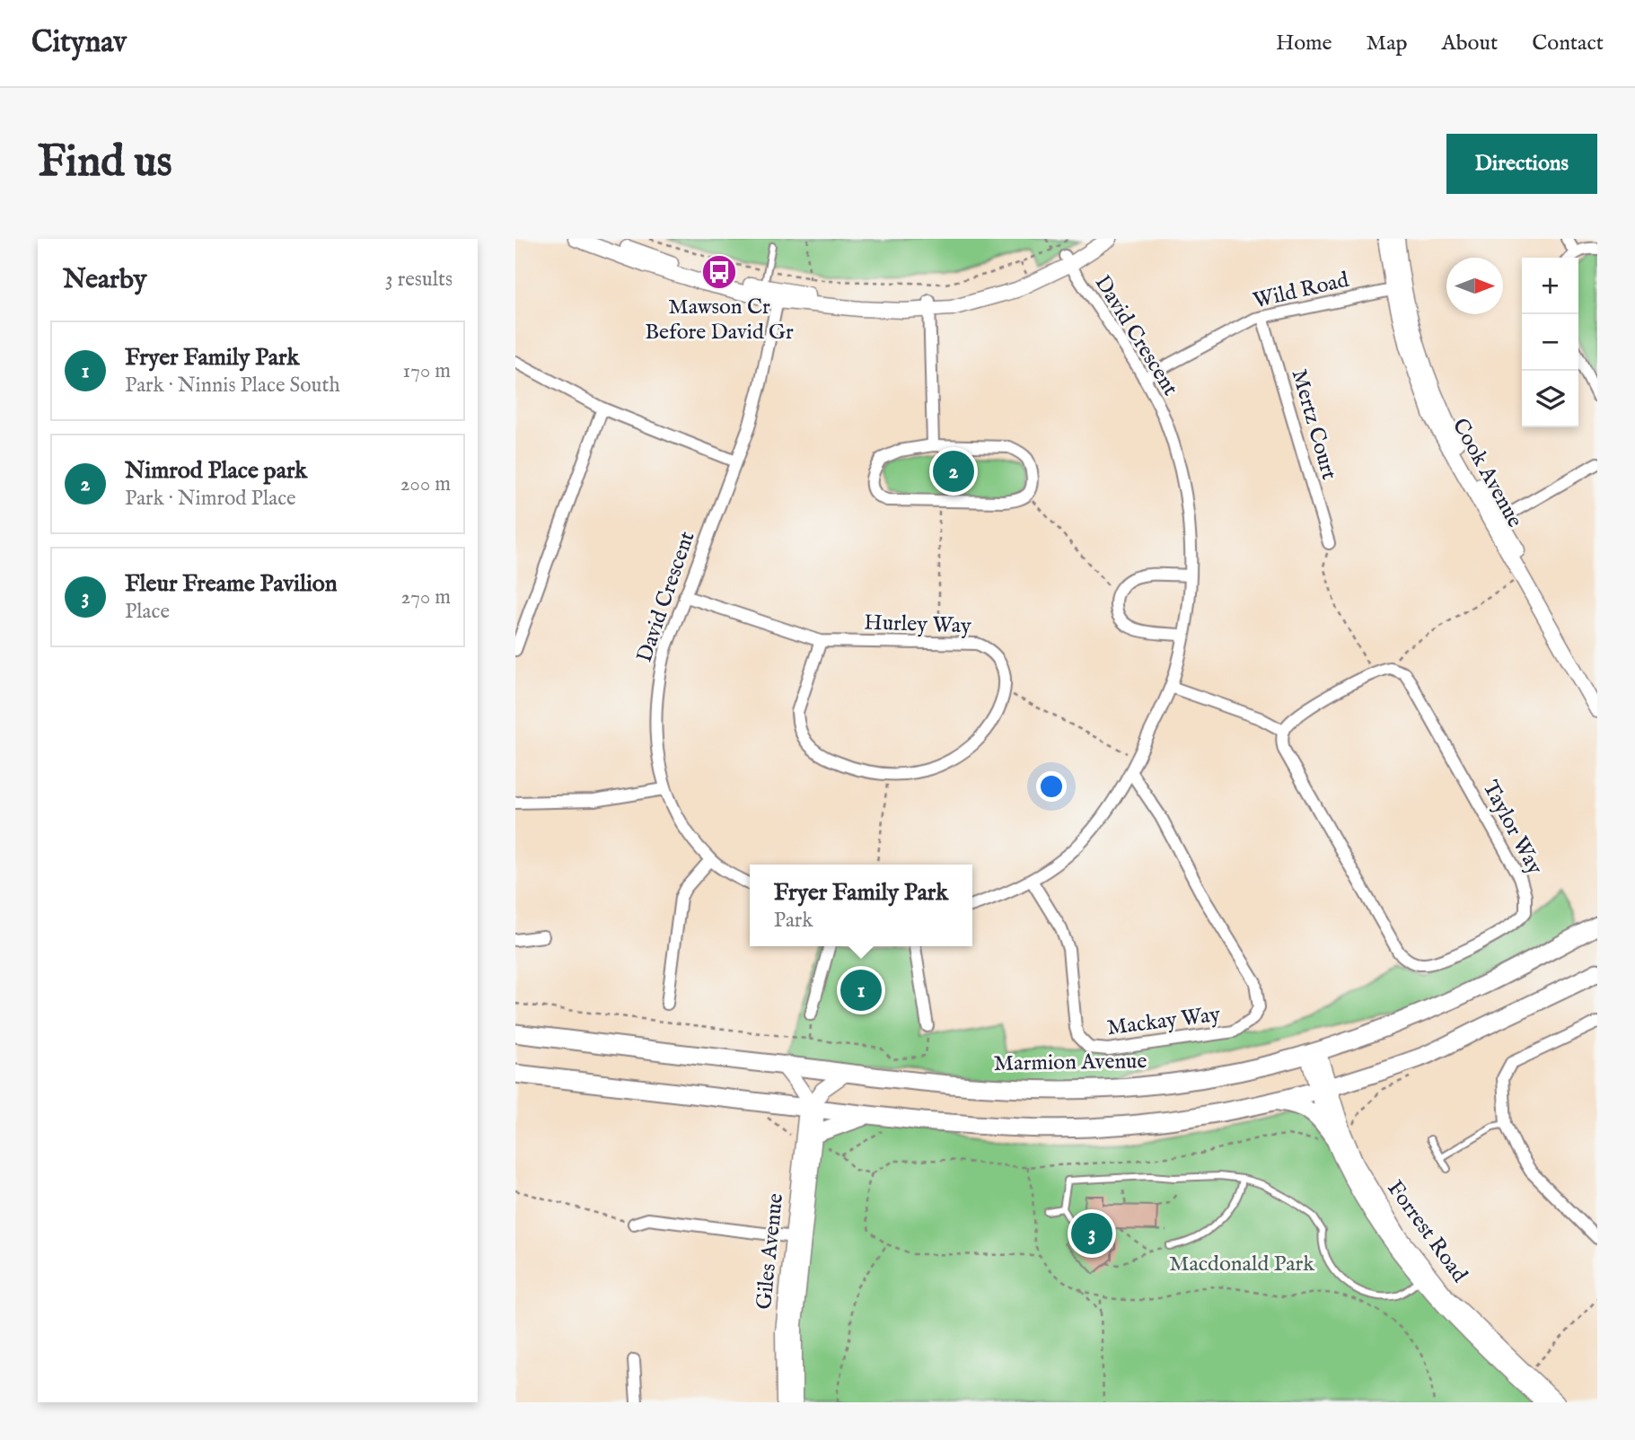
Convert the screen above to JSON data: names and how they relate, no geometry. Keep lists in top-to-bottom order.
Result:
{
  "streets": {
    "highway": ["Marmion Avenue"],
    "street": [
      "Wild Road",
      "David Crescent",
      "Mertz Court",
      "Cook Avenue",
      "Hurley Way",
      "Taylor Way",
      "Mackay Way",
      "Forrest Road",
      "Giles Avenue"
    ]
  },
  "crossings": [
    ["Wild Road", "David Crescent"],
    ["Wild Road", "Mertz Court"],
    ["Wild Road", "Cook Avenue"],
    ["David Crescent", "Hurley Way"],
    ["David Crescent", "Mackay Way"],
    ["Marmion Avenue", "Forrest Road"],
    ["Marmion Avenue", "Giles Avenue"]
  ],
  "parks": ["Macdonald Park"],
  "places": {
    "bus stop": ["Mawson Cr Before David Gr"]
  },
  "north": "right",
  "page": {
    "header": "Citynav",
    "nav": [
      "Home",
      "Map",
      "About",
      "Contact"
    ],
    "buttons": "Directions",
    "title": "Find us",
    "heading": ["Nearby", "3 results"],
    "map_buttons": ["+", "−"],
    "list": [
      {
        "mark": "1",
        "name": "Fryer Family Park",
        "note": "Park · Ninnis Place South",
        "value": "170 m"
      },
      {
        "mark": "2",
        "name": "Nimrod Place park",
        "note": "Park · Nimrod Place",
        "value": "200 m"
      },
      {
        "mark": "3",
        "name": "Fleur Freame Pavilion",
        "note": "Place",
        "value": "270 m"
      }
    ],
    "pins": ["2", "1", "3"],
    "popup": ["Fryer Family Park", "Park"]
  }
}
